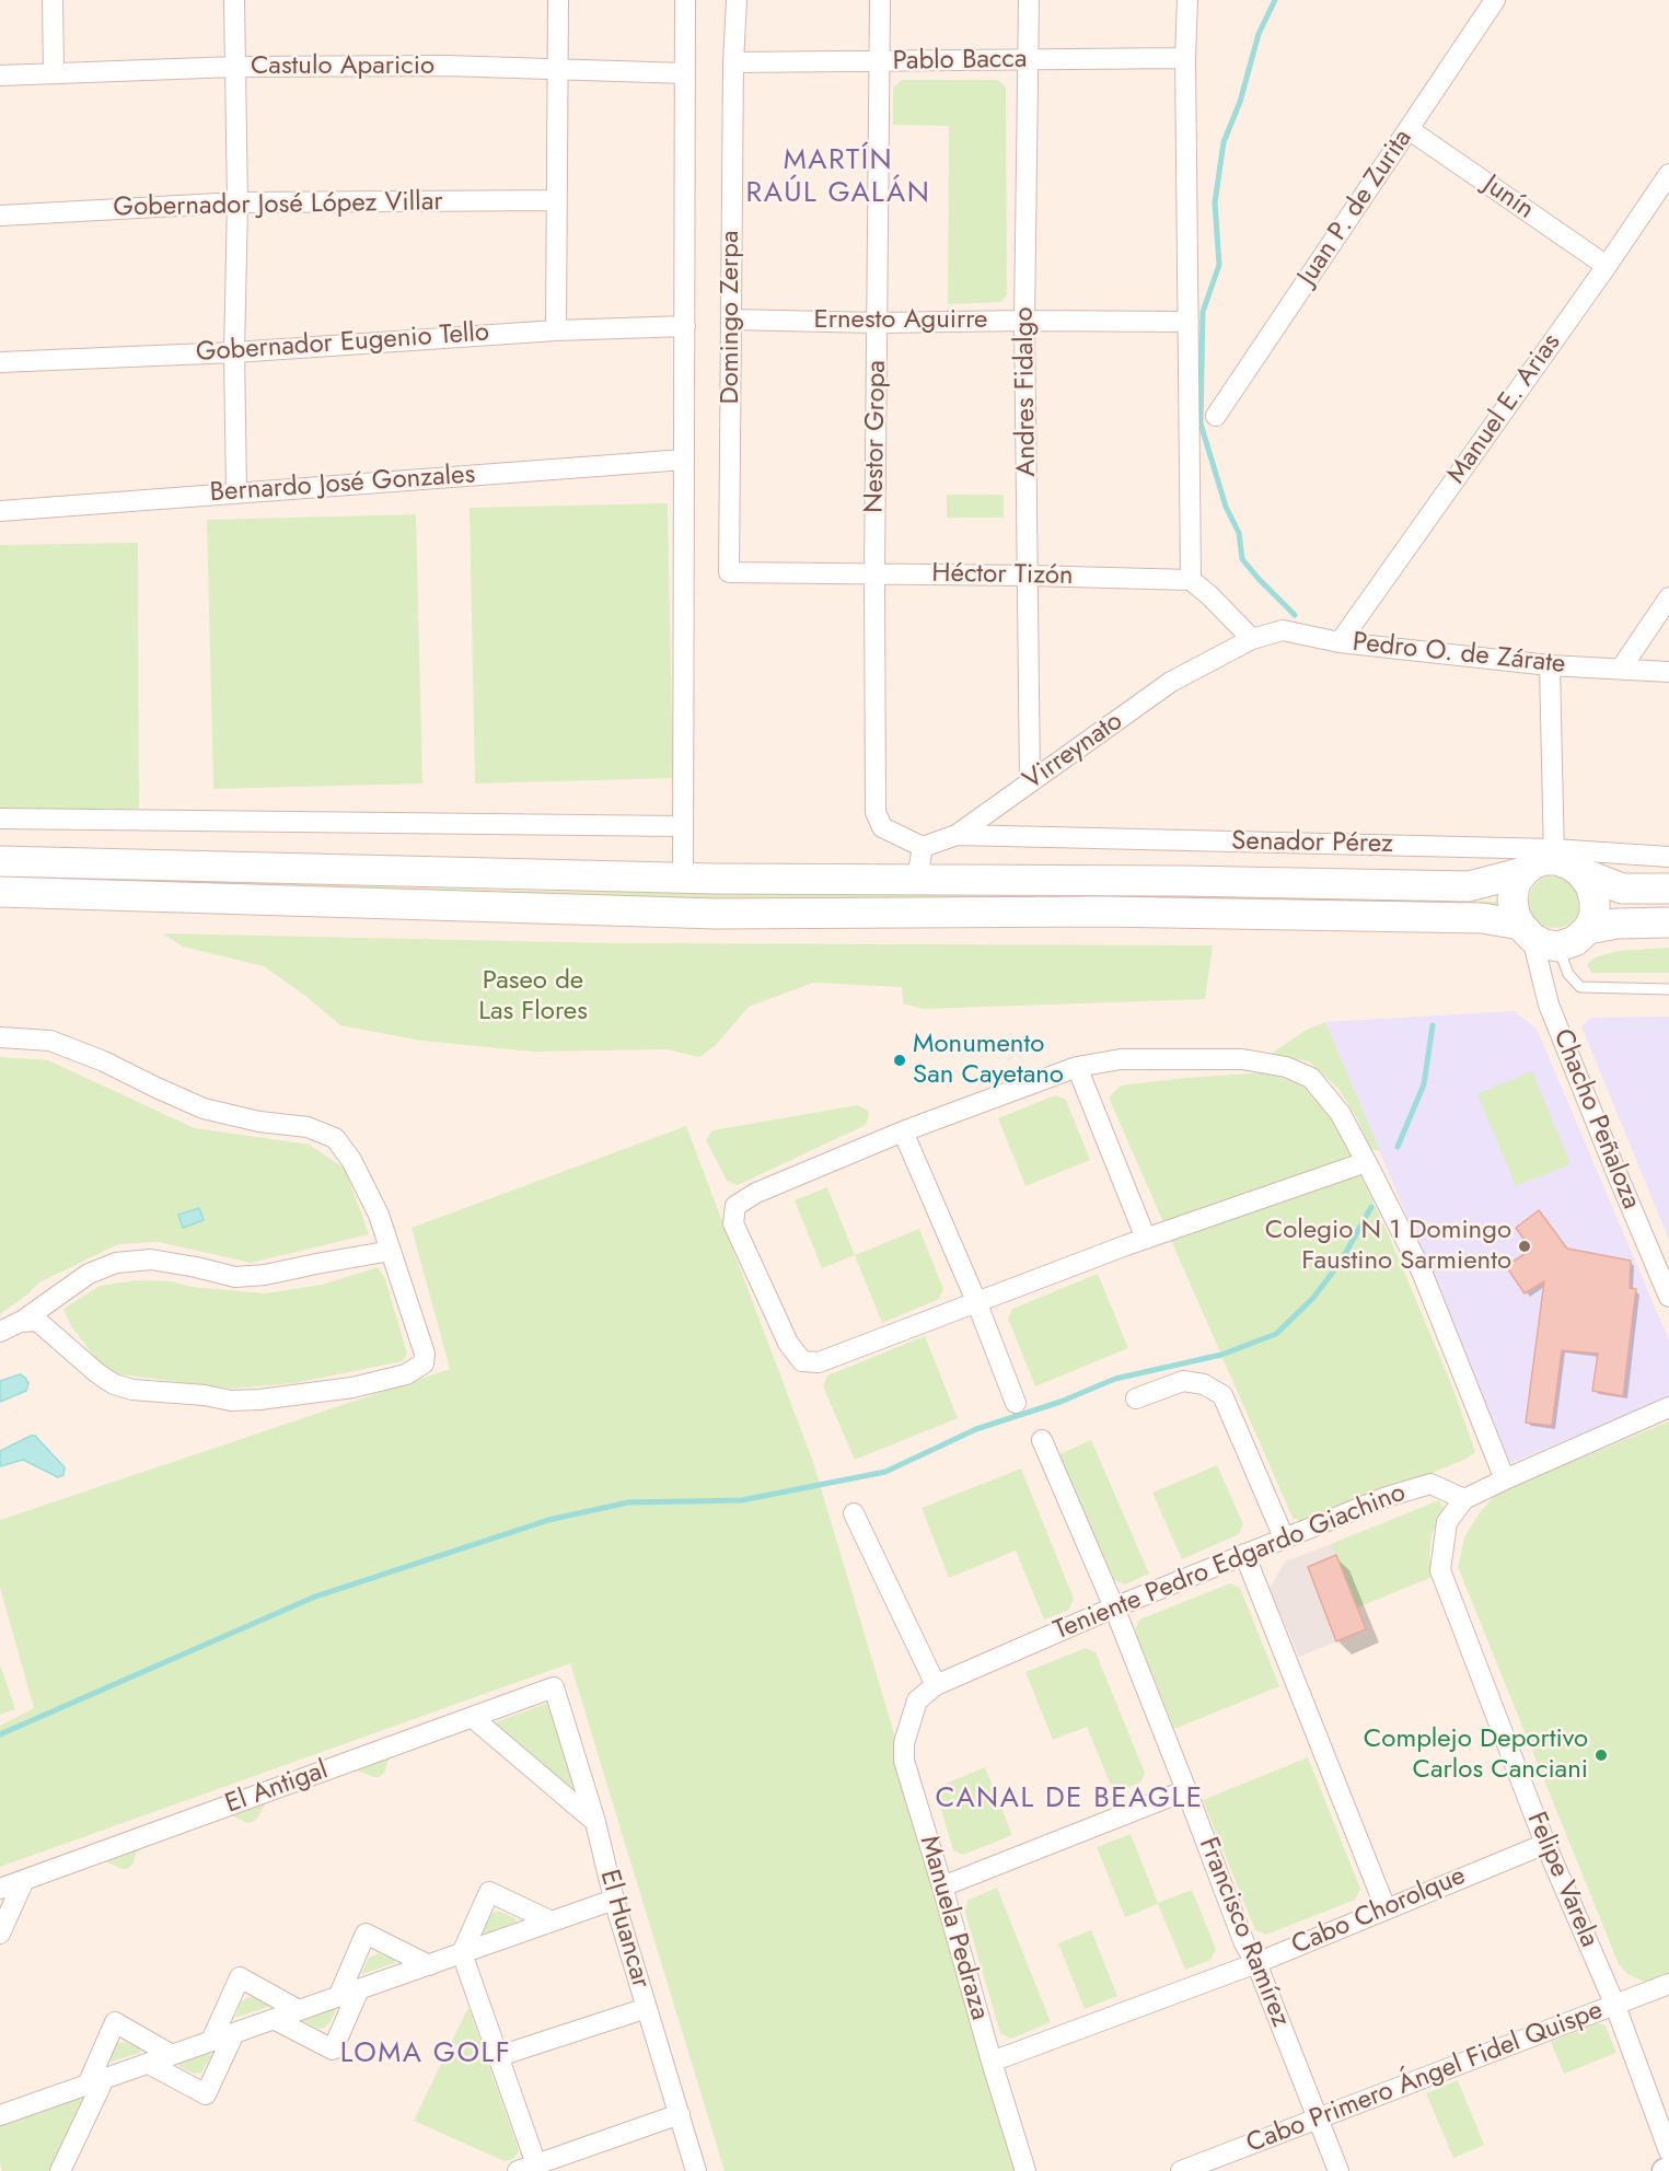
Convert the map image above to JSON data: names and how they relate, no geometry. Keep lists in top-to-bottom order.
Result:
{
  "streets": {
    "street": [
      "Pablo Bacca",
      "Castulo Aparicio",
      "Junín",
      "Gobernador José López Villar",
      "Juan P. de Zurita",
      "Domingo Zerpa",
      "Ernesto Aguirre",
      "Gobernador Eugenio Tello",
      "Andres Fidalgo",
      "Manuel E. Arias",
      "Nestor Gropa",
      "Bernardo José Gonzales",
      "Héctor Tizón",
      "Pedro O. de Zárate",
      "Virreynato",
      "Senador Pérez",
      "Chacho Peñaloza",
      "Teniente Pedro Edgardo Giachino",
      "El Antigal",
      "Felipe Varela",
      "Cabo Chorolque",
      "Manuela Pedraza",
      "El Huancar",
      "Francisco Ramírez",
      "Cabo Primero Ángel Fidel Quispe"
    ]
  },
  "crossings": [
    ["Pablo Bacca", "Domingo Zerpa"],
    ["Pablo Bacca", "Andres Fidalgo"],
    ["Pablo Bacca", "Nestor Gropa"],
    ["Junín", "Juan P. de Zurita"],
    ["Junín", "Manuel E. Arias"],
    ["Domingo Zerpa", "Ernesto Aguirre"],
    ["Domingo Zerpa", "Héctor Tizón"],
    ["Ernesto Aguirre", "Andres Fidalgo"],
    ["Ernesto Aguirre", "Nestor Gropa"],
    ["Andres Fidalgo", "Héctor Tizón"],
    ["Andres Fidalgo", "Virreynato"],
    ["Manuel E. Arias", "Pedro O. de Zárate"],
    ["Nestor Gropa", "Héctor Tizón"],
    ["Nestor Gropa", "Virreynato"],
    ["Pedro O. de Zárate", "Virreynato"],
    ["Virreynato", "Senador Pérez"],
    ["Teniente Pedro Edgardo Giachino", "Felipe Varela"],
    ["Teniente Pedro Edgardo Giachino", "Manuela Pedraza"],
    ["Teniente Pedro Edgardo Giachino", "Francisco Ramírez"],
    ["El Antigal", "El Huancar"],
    ["Felipe Varela", "Cabo Chorolque"],
    ["Felipe Varela", "Cabo Primero Ángel Fidel Quispe"],
    ["Cabo Chorolque", "Manuela Pedraza"],
    ["Cabo Chorolque", "Francisco Ramírez"],
    ["Francisco Ramírez", "Cabo Primero Ángel Fidel Quispe"]
  ],
  "districts": ["MARTÍN RAÚL GALÁN", "CANAL DE BEAGLE", "LOMA GOLF"],
  "parks": ["Paseo de Las Flores"],
  "places": ["Monumento San Cayetano", "Colegio N 1 Domingo Faustino Sarmiento", "Complejo Deportivo Carlos Canciani"]
}
